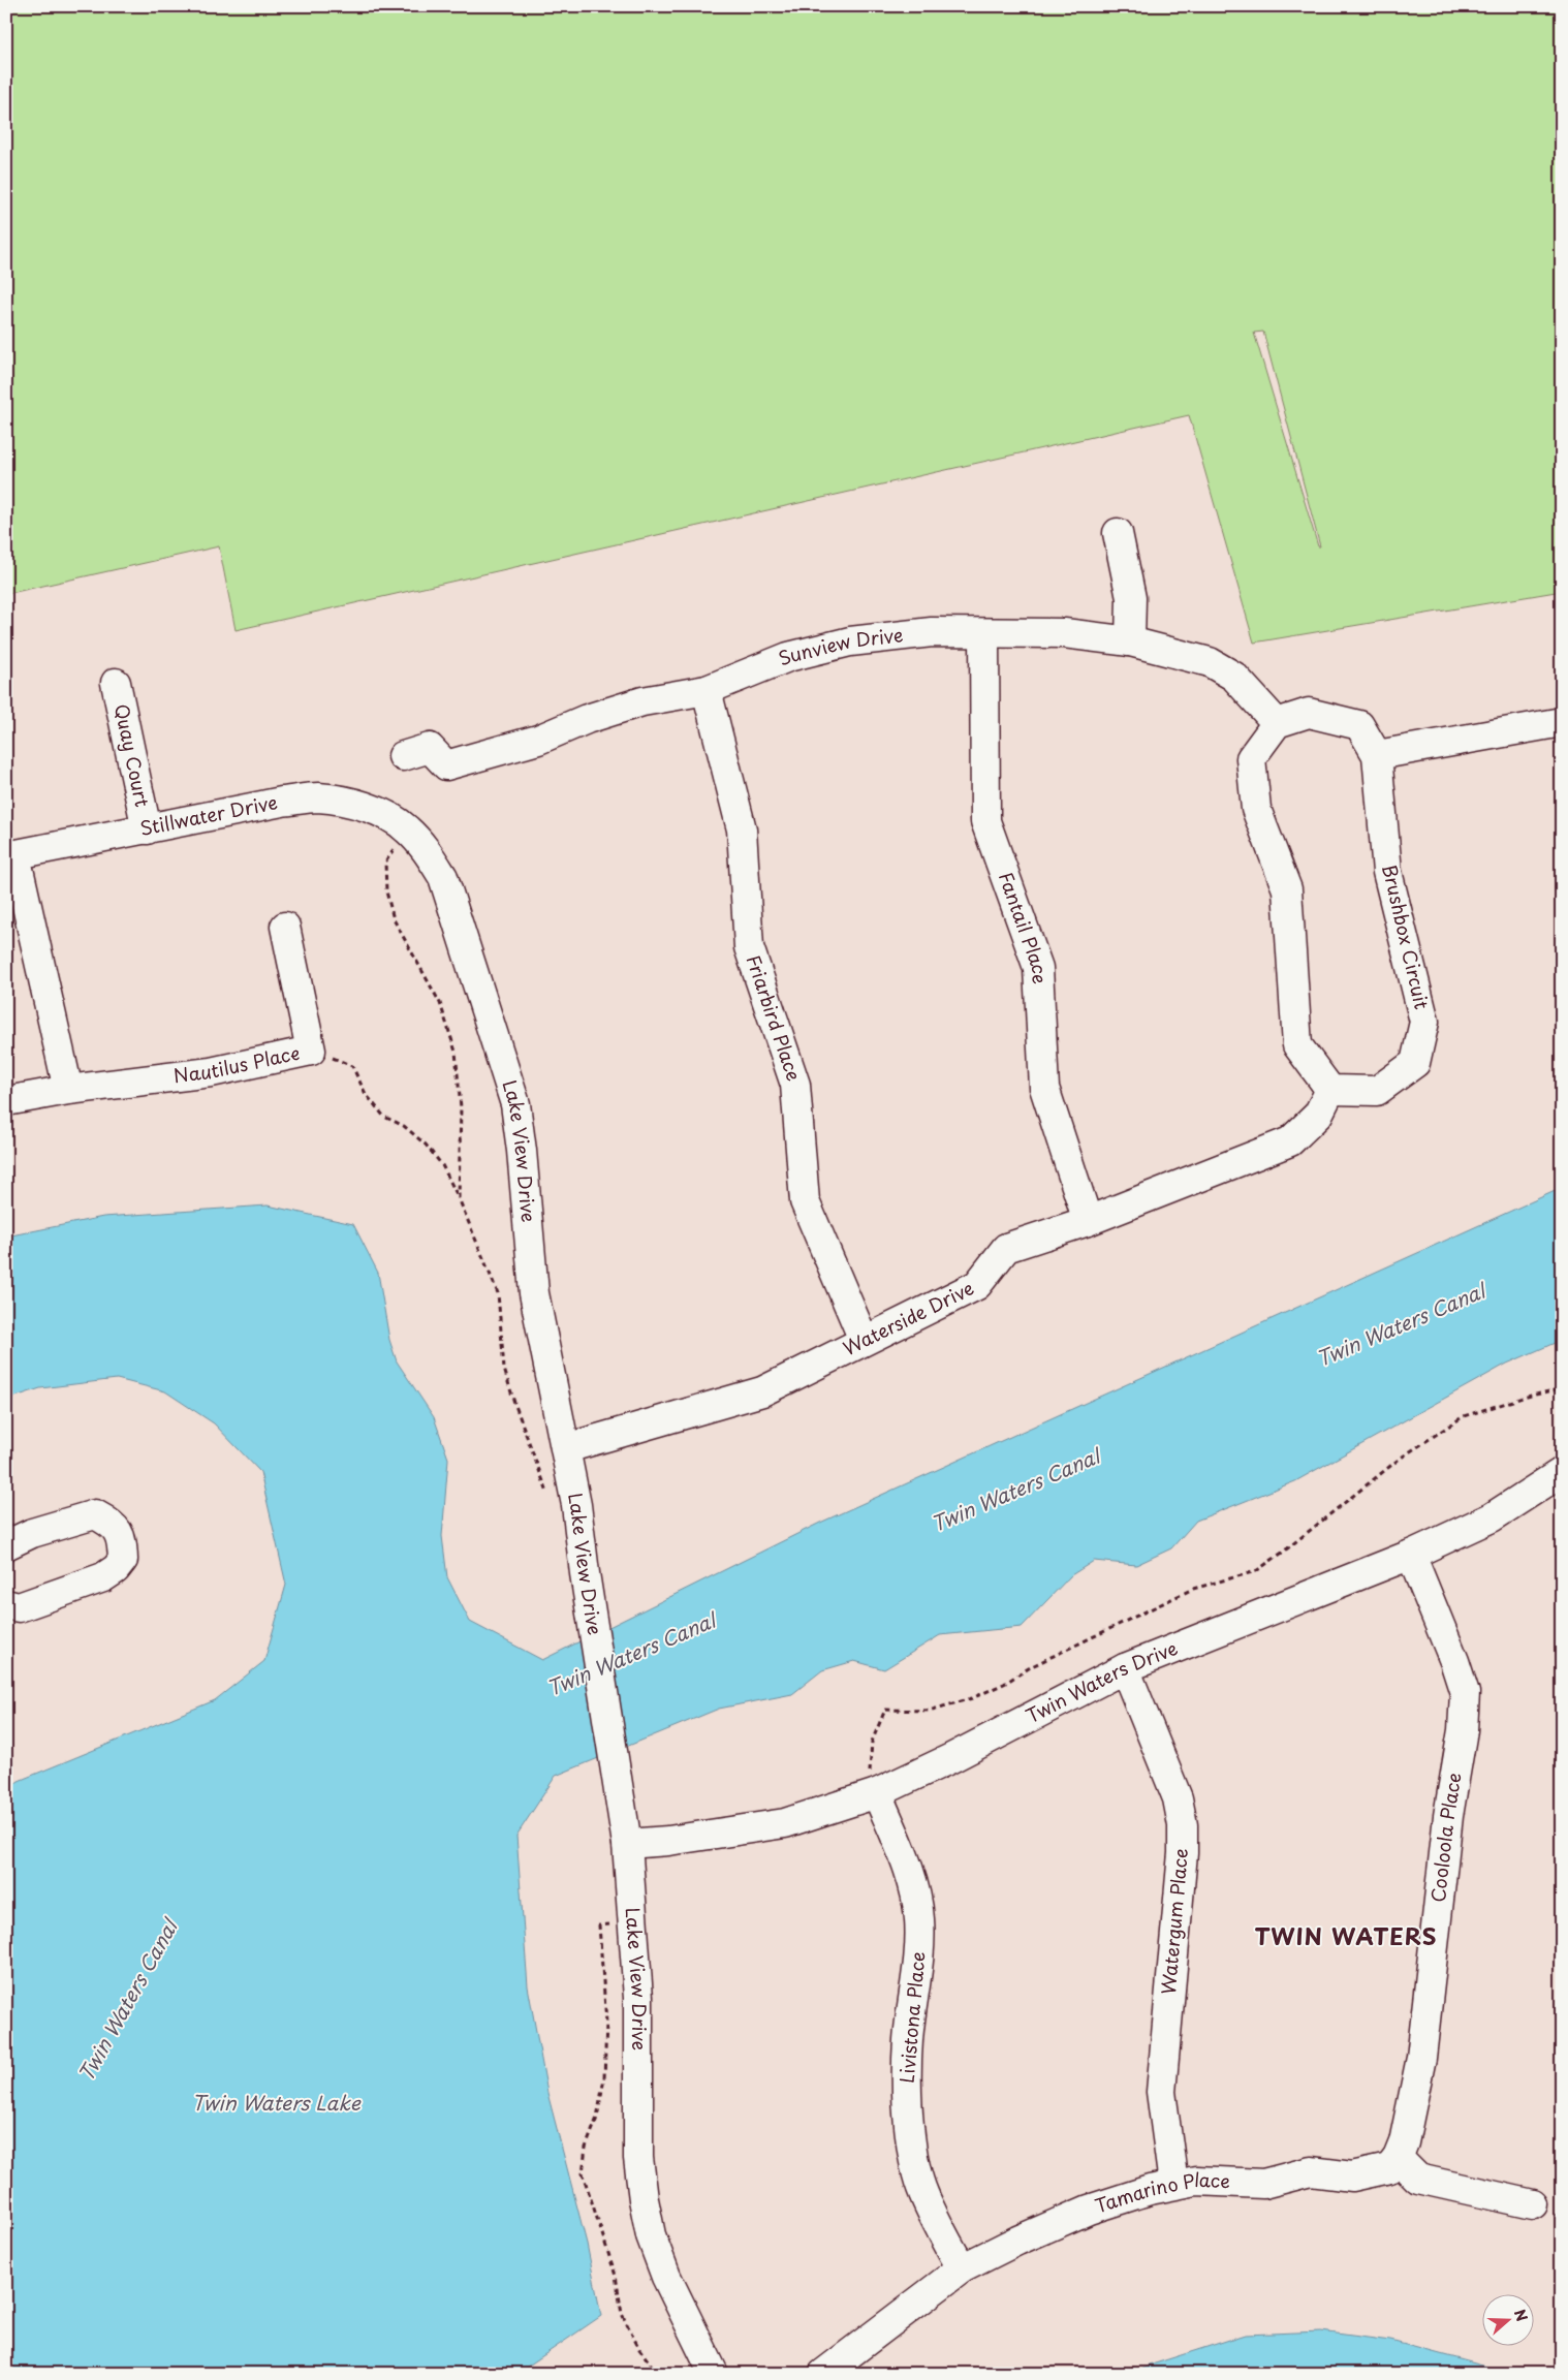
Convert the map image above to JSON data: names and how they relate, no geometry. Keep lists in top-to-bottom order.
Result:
{
  "streets": {
    "street": [
      "Sunview Drive",
      "Quay Court",
      "Stillwater Drive",
      "Fantail Place",
      "Brushbox Circuit",
      "Friarbird Place",
      "Nautilus Place",
      "Lake View Drive",
      "Waterside Drive",
      "Twin Waters Drive",
      "Cooloola Place",
      "Watergum Place",
      "Livistona Place",
      "Tamarino Place"
    ]
  },
  "crossings": [
    ["Sunview Drive", "Fantail Place"],
    ["Sunview Drive", "Brushbox Circuit"],
    ["Sunview Drive", "Friarbird Place"],
    ["Quay Court", "Stillwater Drive"],
    ["Stillwater Drive", "Lake View Drive"],
    ["Fantail Place", "Waterside Drive"],
    ["Brushbox Circuit", "Waterside Drive"],
    ["Friarbird Place", "Waterside Drive"],
    ["Lake View Drive", "Waterside Drive"],
    ["Lake View Drive", "Twin Waters Drive"],
    ["Twin Waters Drive", "Cooloola Place"],
    ["Twin Waters Drive", "Watergum Place"],
    ["Twin Waters Drive", "Livistona Place"],
    ["Cooloola Place", "Tamarino Place"],
    ["Watergum Place", "Tamarino Place"],
    ["Livistona Place", "Tamarino Place"]
  ],
  "districts": ["TWIN WATERS"],
  "water": ["Twin Waters Canal", "Twin Waters Lake"],
  "north": "right"
}
